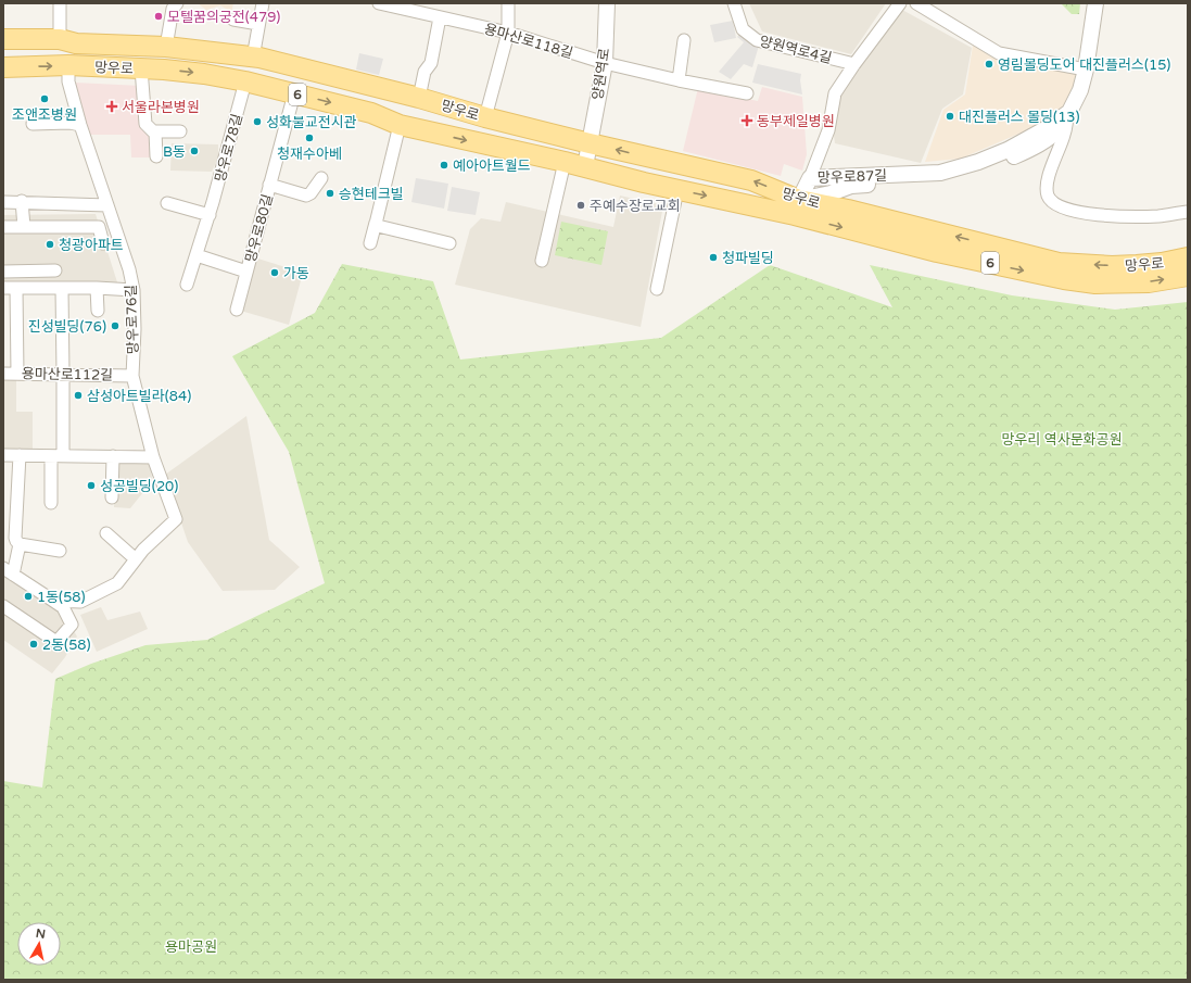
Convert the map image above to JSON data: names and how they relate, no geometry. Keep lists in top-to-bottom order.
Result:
{
  "streets": {
    "main road": ["망우로", "6"],
    "street": [
      "용마산로118길",
      "양원역로4길",
      "양원역로",
      "망우로78길",
      "망우로87길",
      "망우로80길",
      "망우로76길",
      "용마산로112길"
    ]
  },
  "crossings": [
    ["용마산로118길", "양원역로"],
    ["망우로", "양원역로"],
    ["망우로", "망우로78길"],
    ["망우로", "망우로87길"],
    ["망우로", "망우로80길"],
    ["망우로", "망우로76길"],
    ["망우로76길", "용마산로112길"]
  ],
  "parks": ["망우리 역사문화공원", "용마공원"],
  "places": {
    "other": [
      "모텔꿈의궁전(479)",
      "영림몰딩도어 대진플러스(15)",
      "조앤조병원",
      "대진플러스 몰딩(13)",
      "성화불교전시관",
      "청재수아베",
      "B동",
      "예아아트월드",
      "승현테크빌",
      "주예수장로교회",
      "청광아파트",
      "청파빌딩",
      "가동",
      "진성빌딩(76)",
      "삼성아트빌라(84)",
      "성공빌딩(20)",
      "1동(58)",
      "2동(58)"
    ],
    "health": ["서울라본병원", "동부제일병원"]
  },
  "north": "top"
}
